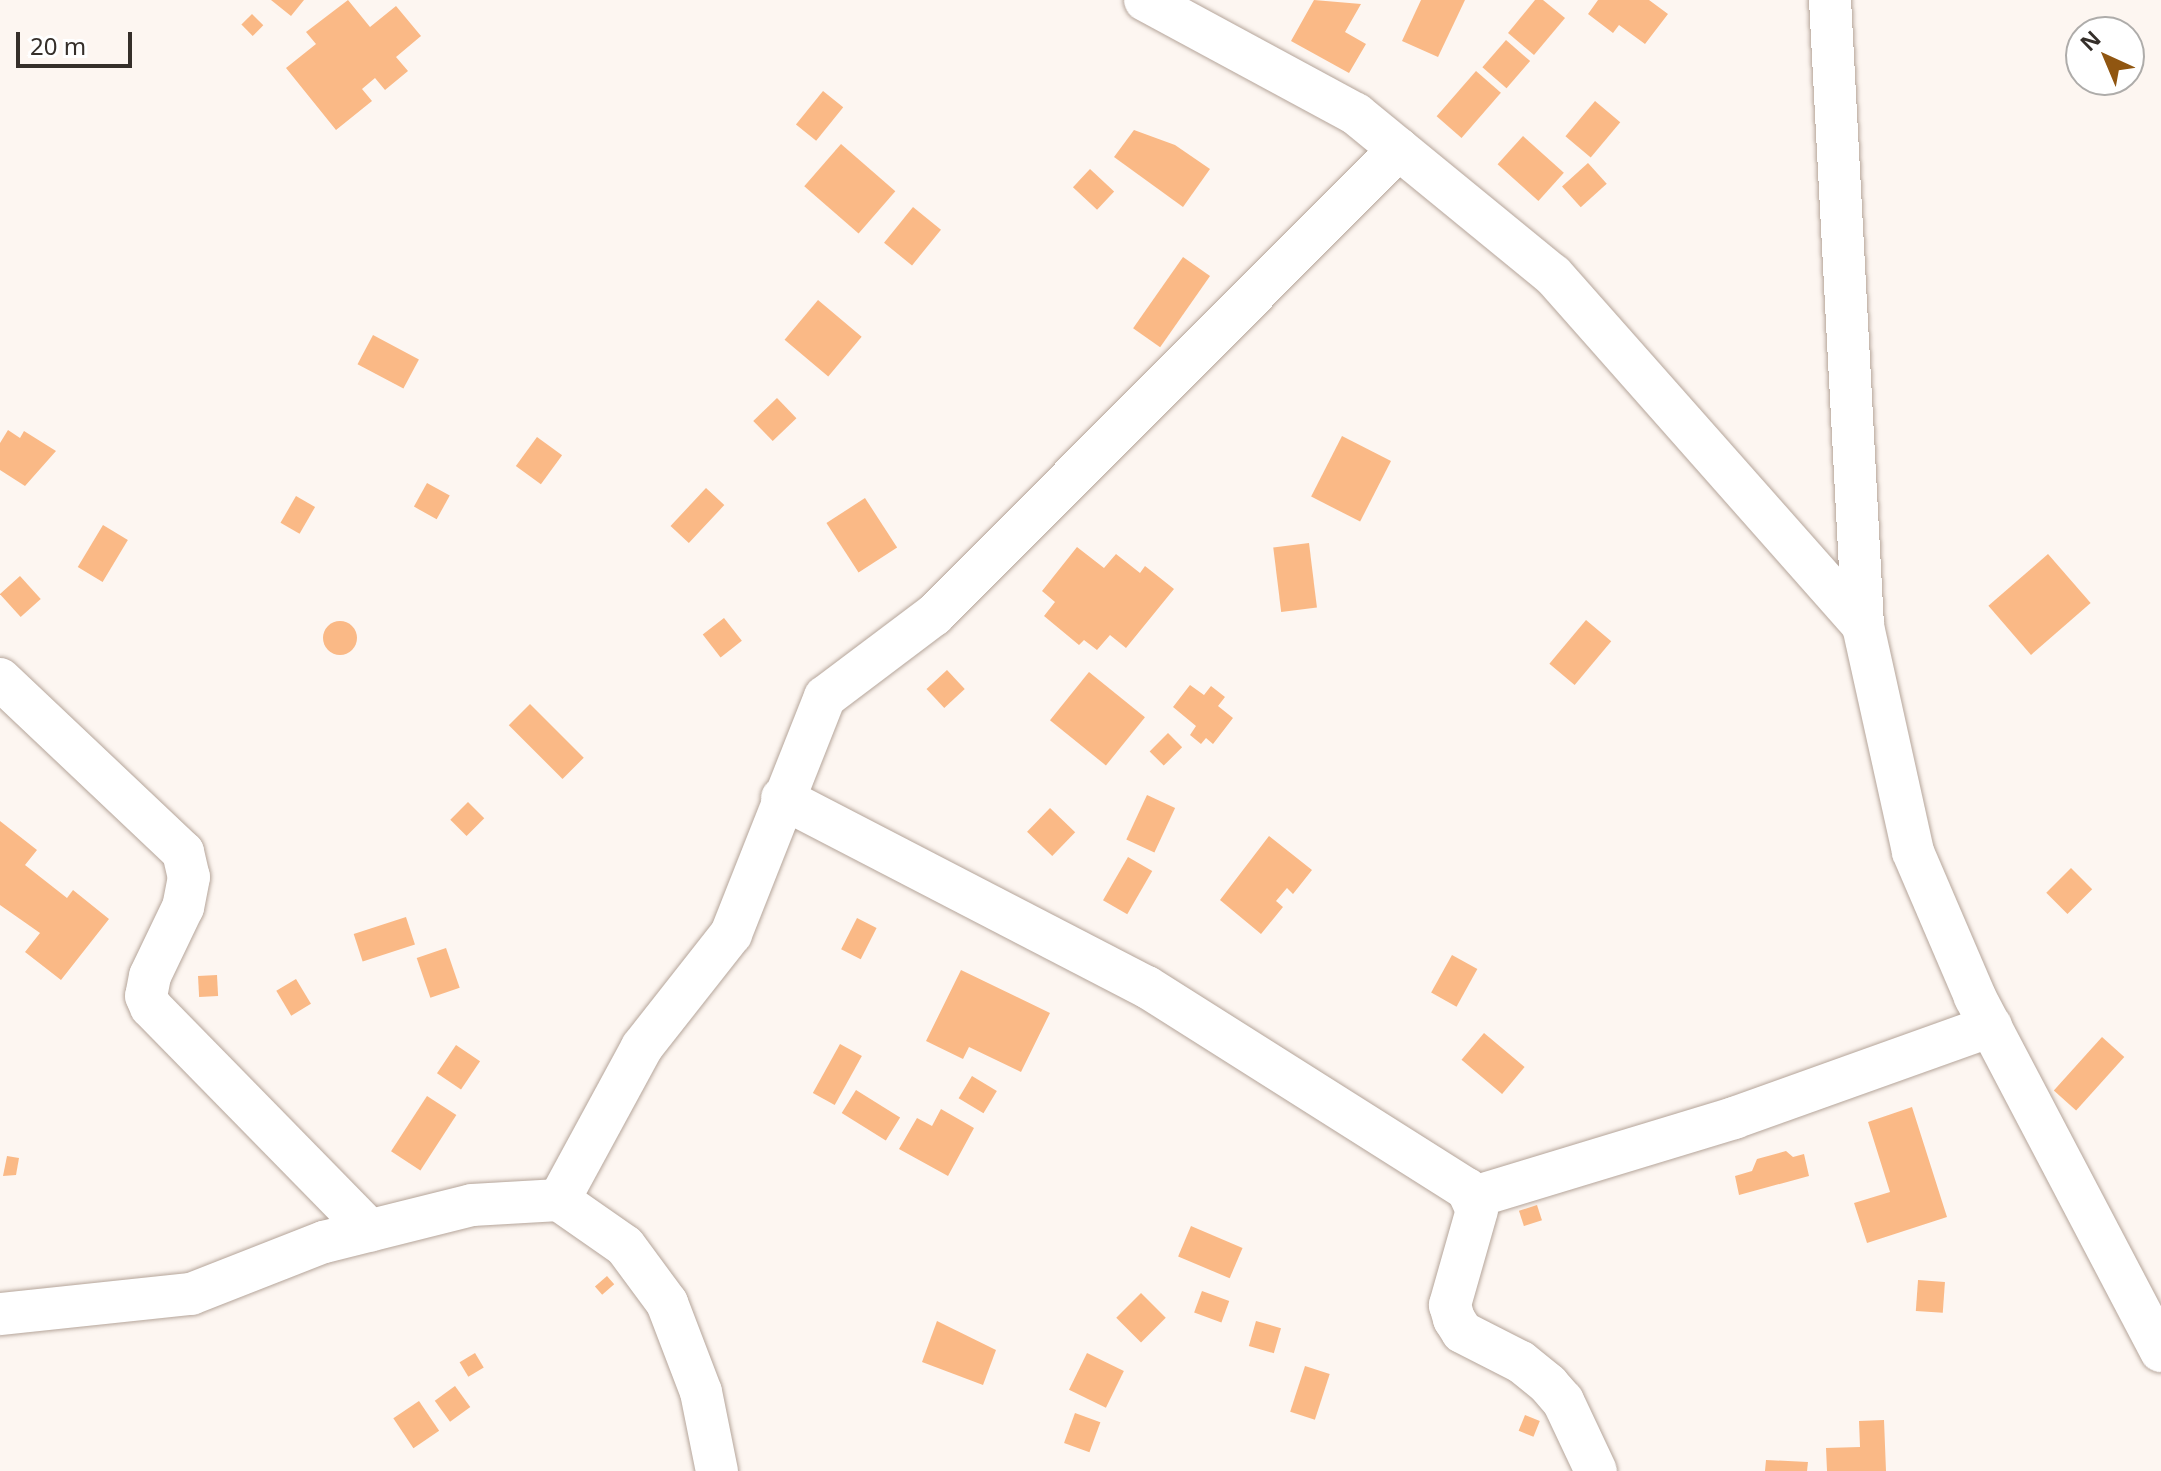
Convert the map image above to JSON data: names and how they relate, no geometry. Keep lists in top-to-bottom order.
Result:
{
  "scale_bar": "20 m",
  "north": "top left"
}
